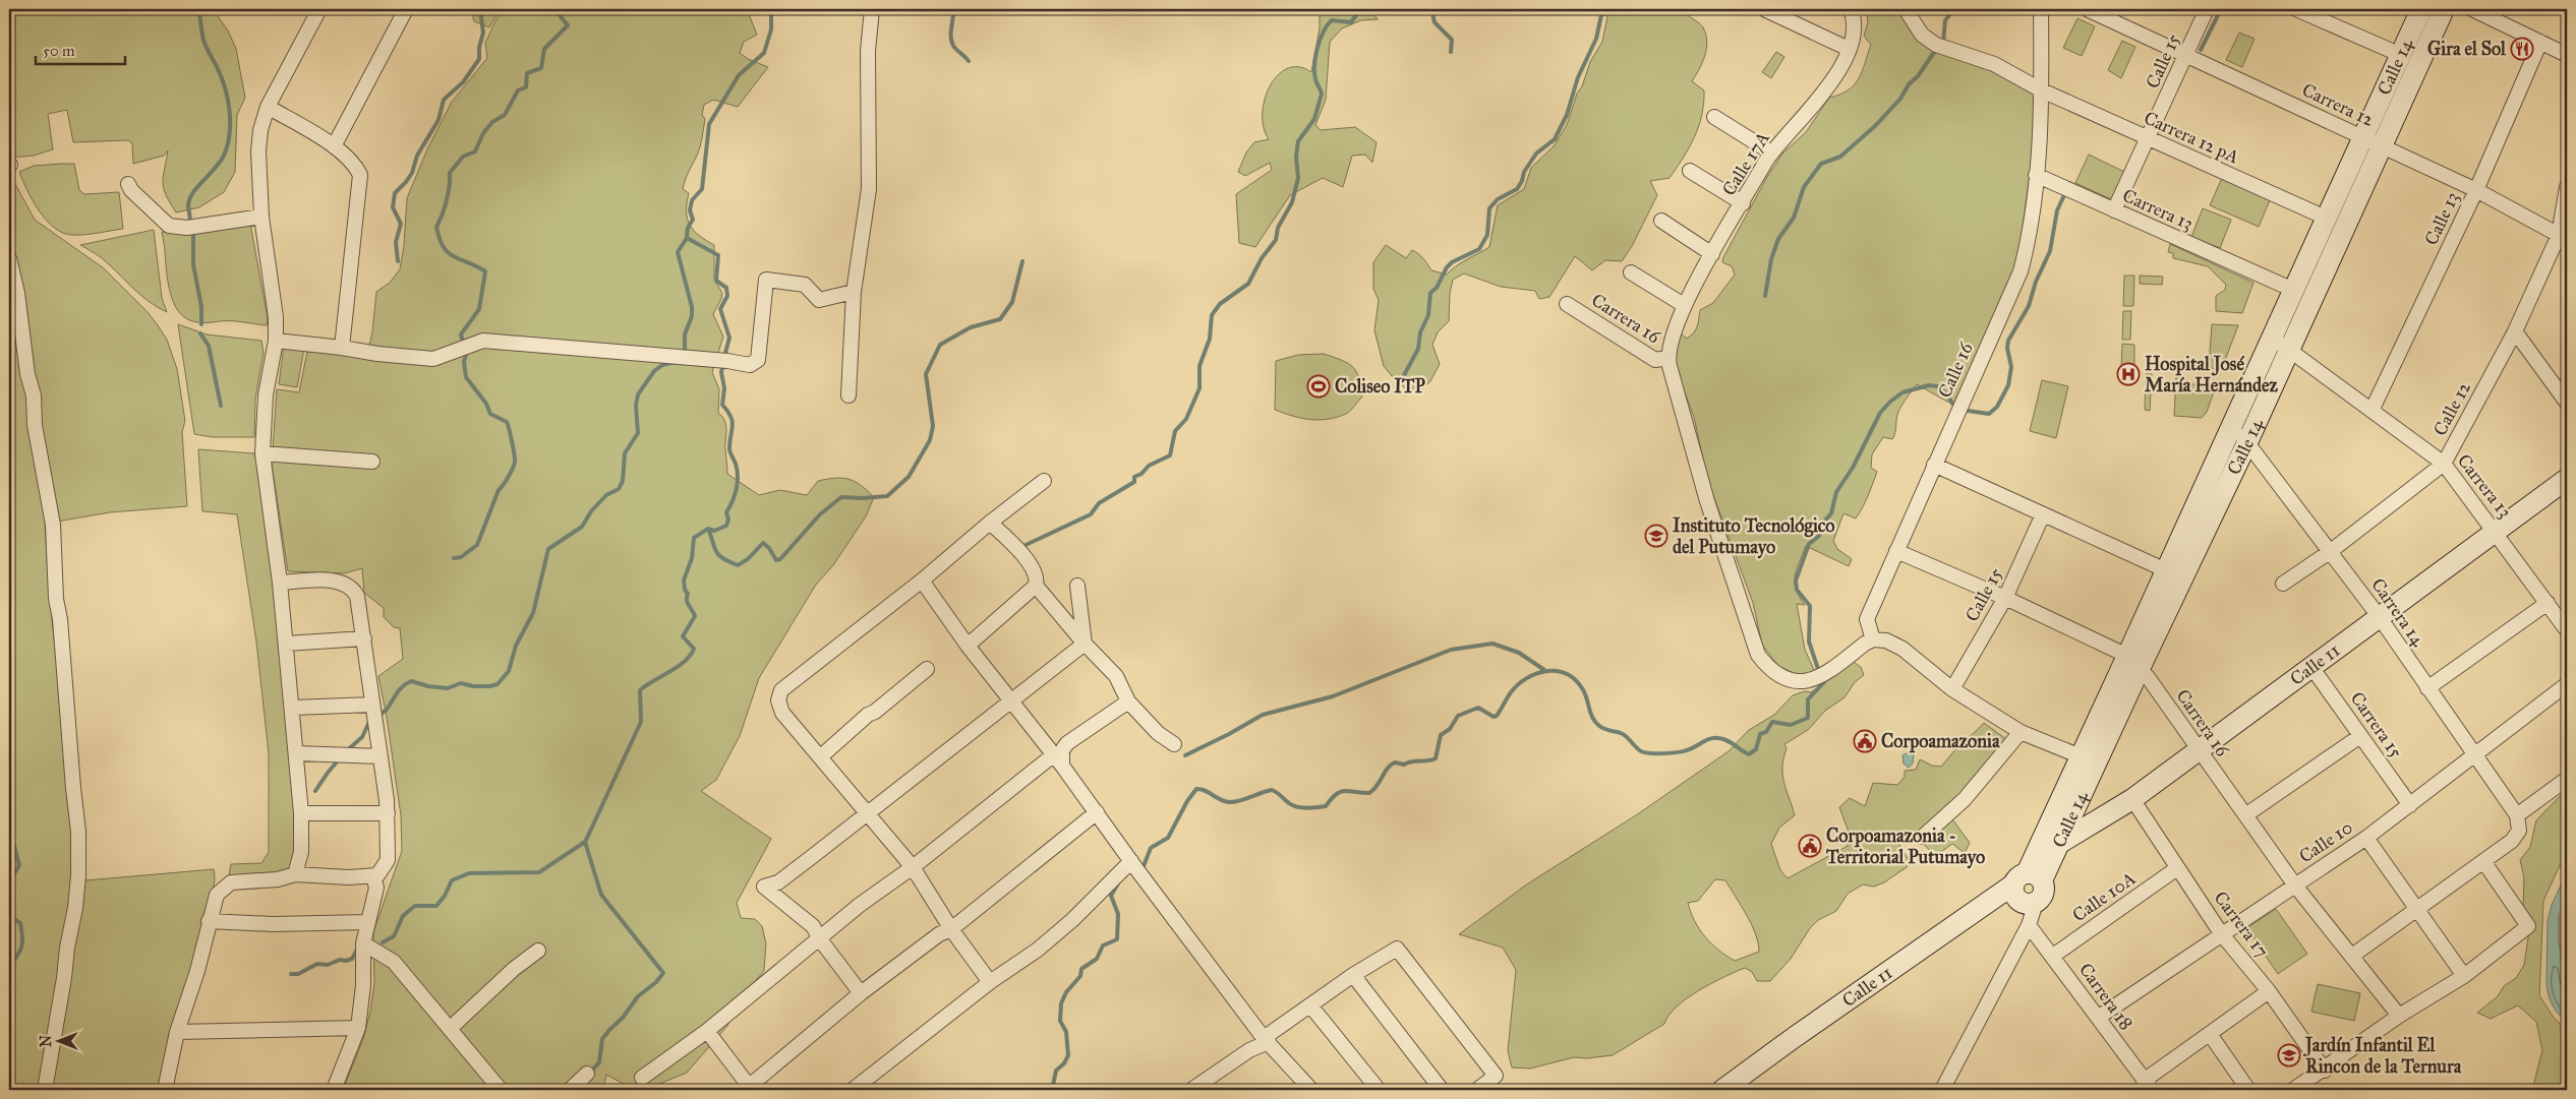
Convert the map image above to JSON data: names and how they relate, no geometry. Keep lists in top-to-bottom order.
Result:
{
  "streets": {
    "street": [
      "Calle 15",
      "Calle 14",
      "Carrera 12",
      "Carrera 12 pA",
      "Calle 17A",
      "Carrera 13",
      "Calle 13",
      "Carrera 16",
      "Calle 16",
      "Calle 12",
      "Carrera 14",
      "Calle 11",
      "Carrera 15",
      "Calle 10",
      "Calle 10A",
      "Carrera 17",
      "Carrera 18"
    ]
  },
  "crossings": [
    ["Calle 15", "Carrera 12"],
    ["Calle 15", "Carrera 12 pA"],
    ["Calle 15", "Carrera 13"],
    ["Calle 15", "Carrera 16"],
    ["Calle 14", "Carrera 12"],
    ["Calle 14", "Carrera 12 pA"],
    ["Calle 14", "Carrera 13"],
    ["Calle 14", "Carrera 16"],
    ["Calle 14", "Carrera 14"],
    ["Calle 14", "Calle 11"],
    ["Carrera 12", "Calle 13"],
    ["Carrera 12", "Calle 12"],
    ["Carrera 12 pA", "Calle 16"],
    ["Calle 17A", "Carrera 16"],
    ["Carrera 13", "Calle 13"],
    ["Carrera 13", "Calle 16"],
    ["Carrera 13", "Calle 12"],
    ["Carrera 13", "Calle 11"],
    ["Carrera 16", "Calle 16"],
    ["Carrera 16", "Calle 11"],
    ["Carrera 16", "Calle 10"],
    ["Calle 12", "Carrera 14"],
    ["Carrera 14", "Calle 11"],
    ["Carrera 14", "Calle 10"],
    ["Calle 11", "Carrera 15"],
    ["Calle 11", "Carrera 17"],
    ["Carrera 15", "Calle 10"],
    ["Calle 10", "Carrera 17"],
    ["Calle 10", "Carrera 18"],
    ["Calle 10A", "Carrera 17"],
    ["Calle 10A", "Carrera 18"]
  ],
  "places": {
    "restaurant": ["Gira el Sol"],
    "hospital": ["Hospital José María Hernández"],
    "sports": ["Coliseo ITP"],
    "school or university": ["Instituto Tecnológico del Putumayo", "Jardín Infantil El Rincon de la Ternura"],
    "public building": ["Corpoamazonia", "Corpoamazonia - Territorial Putumayo"]
  },
  "scale_bar": "50 m",
  "north": "left"
}
